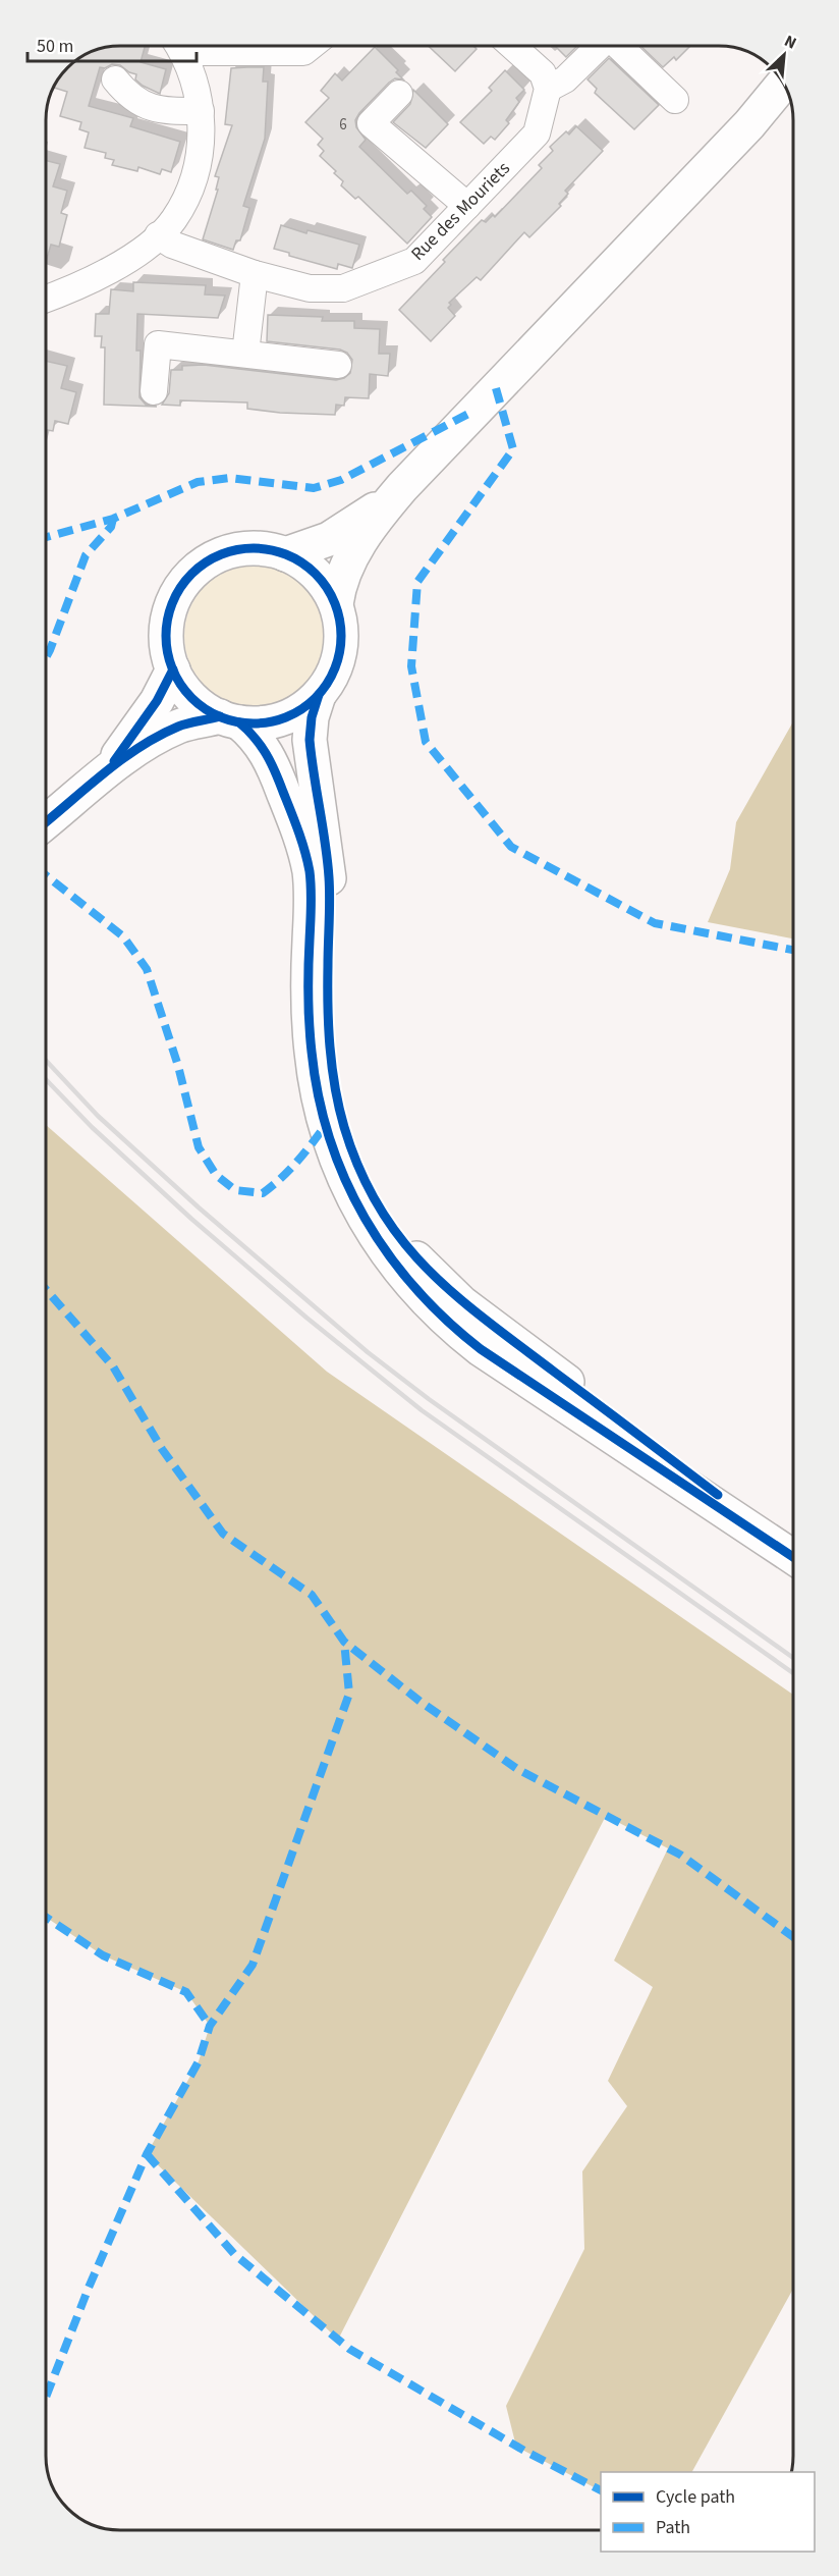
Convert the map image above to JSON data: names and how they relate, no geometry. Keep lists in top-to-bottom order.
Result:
{
  "streets": {
    "street": ["Rue des Mouriets"]
  },
  "house_numbers": ["6"],
  "legend": ["Cycle path", "Path"],
  "scale_bar": "50 m",
  "north": "top right"
}
